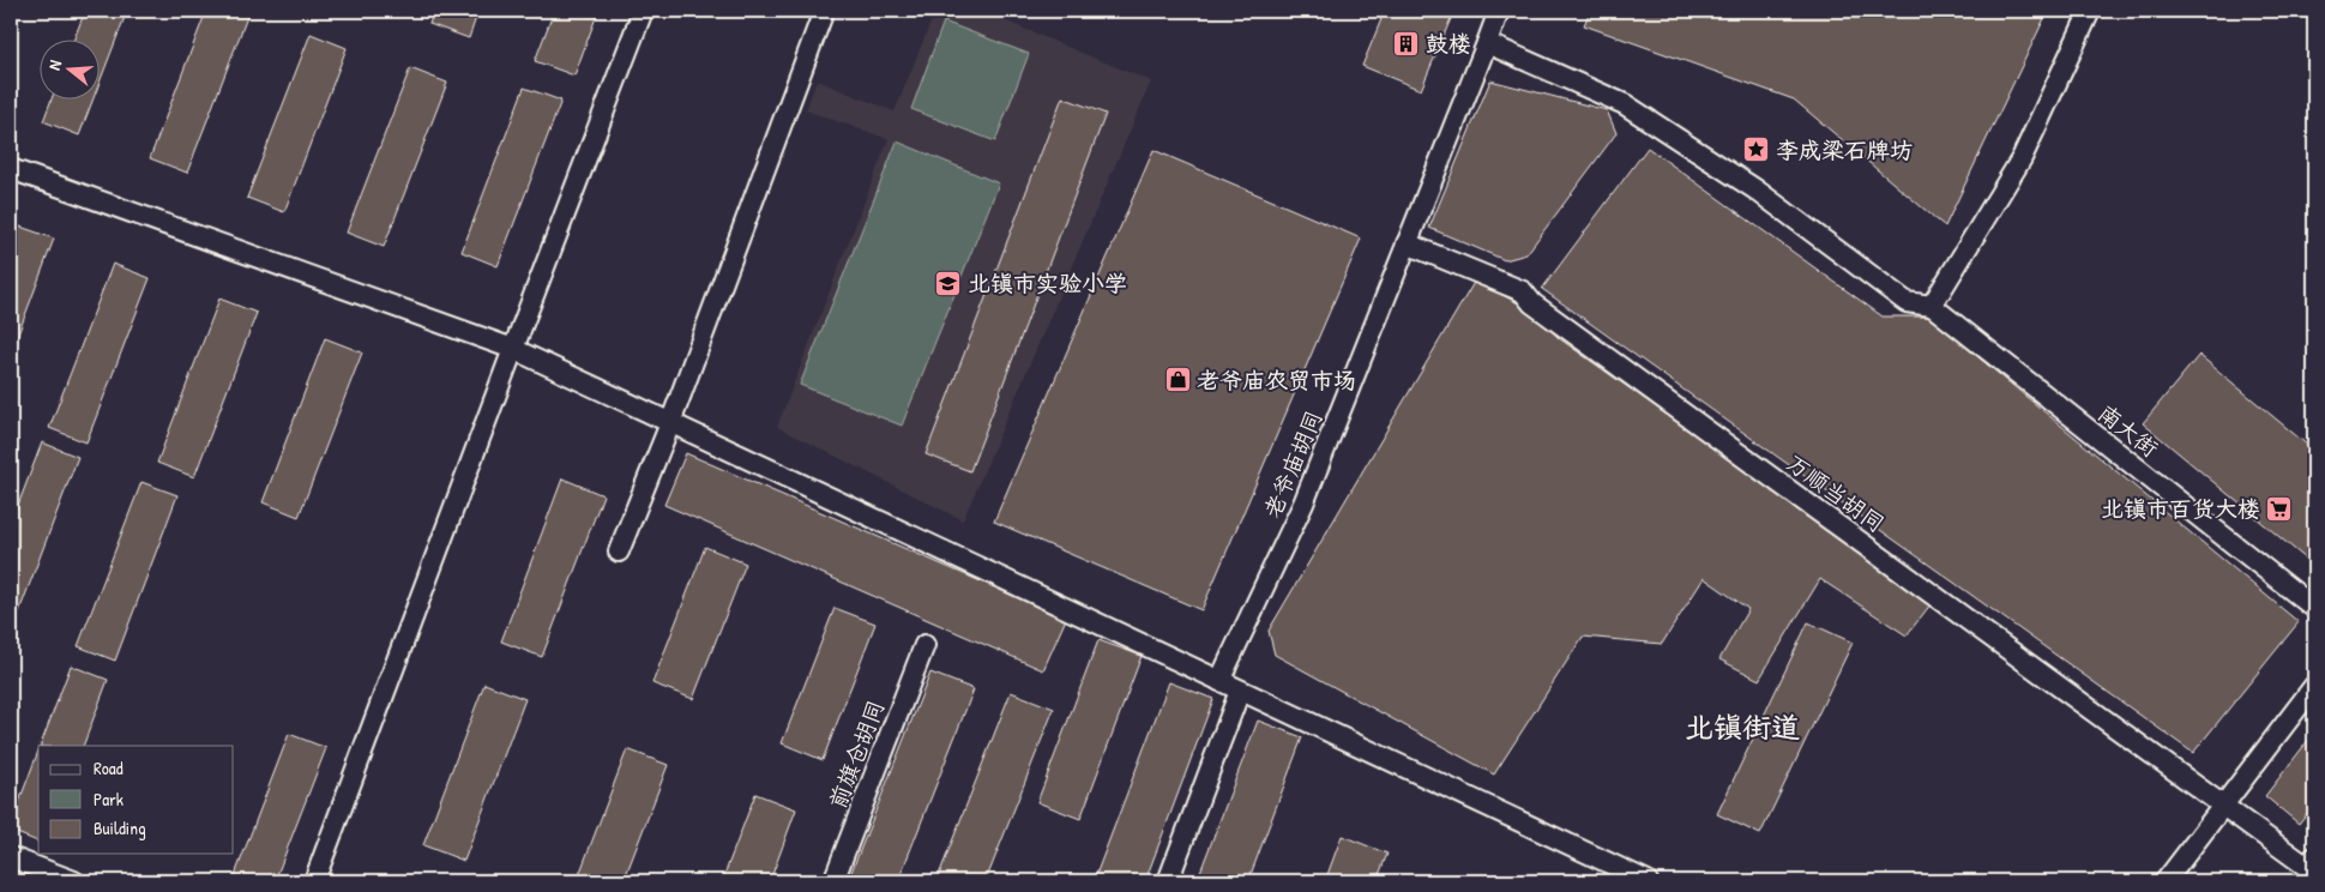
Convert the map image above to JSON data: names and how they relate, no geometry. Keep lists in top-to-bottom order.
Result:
{
  "streets": {
    "street": [
      "南大街",
      "老爷庙胡同",
      "万顺当胡同",
      "前旗仓胡同"
    ]
  },
  "crossings": [
    ["老爷庙胡同", "万顺当胡同"]
  ],
  "districts": ["北镇街道"],
  "places": {
    "building": ["鼓楼"],
    "place": ["李成梁石牌坊"],
    "school or university": ["北镇市实验小学"],
    "shop": ["老爷庙农贸市场"],
    "supermarket": ["北镇市百货大楼"]
  },
  "legend": ["Road", "Park", "Building"],
  "north": "left"
}
